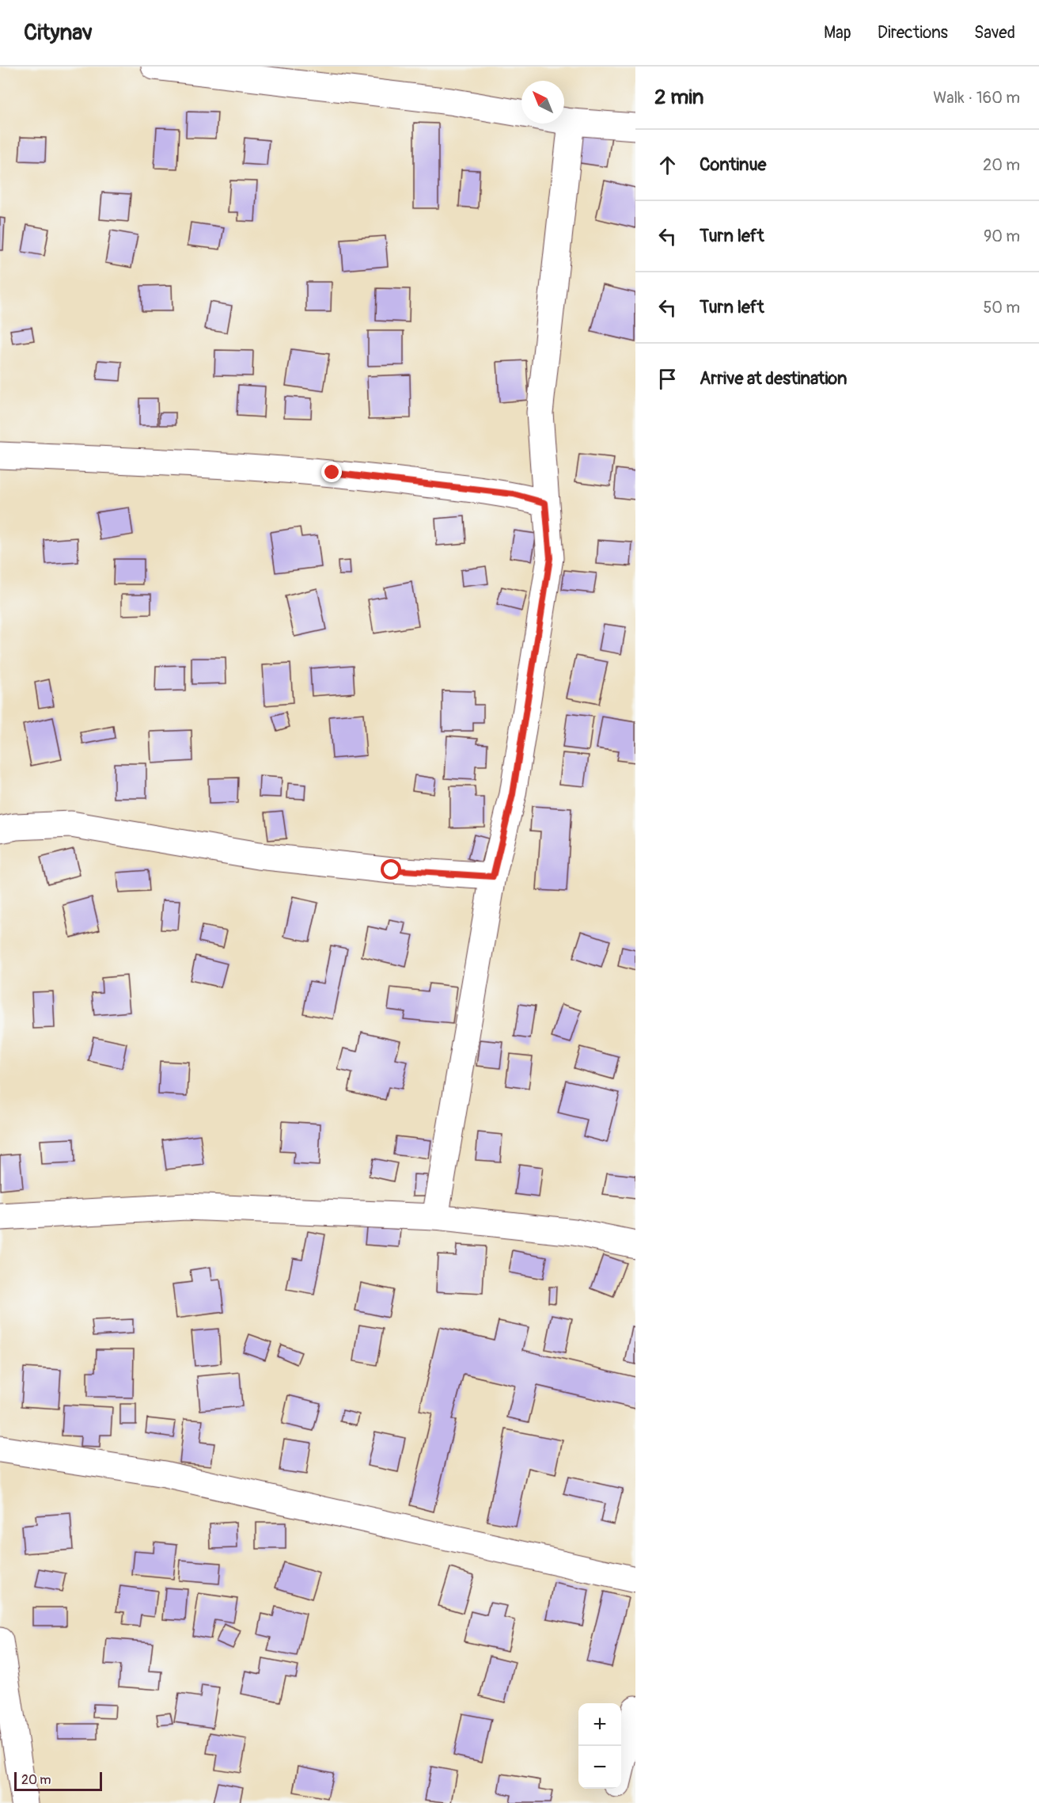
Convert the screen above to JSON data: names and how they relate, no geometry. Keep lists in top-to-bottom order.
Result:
{
  "scale_bar": "20 m",
  "north": "top left",
  "page": {
    "header": "Citynav",
    "nav": ["Map", "Directions", "Saved"],
    "heading": ["2 min", "Walk · 160 m"],
    "list": [
      ["Continue", "20 m"],
      ["Turn left", "90 m"],
      ["Turn left", "50 m"],
      "Arrive at destination"
    ],
    "map_buttons": ["+", "−"],
    "scale": "20 m"
  }
}
